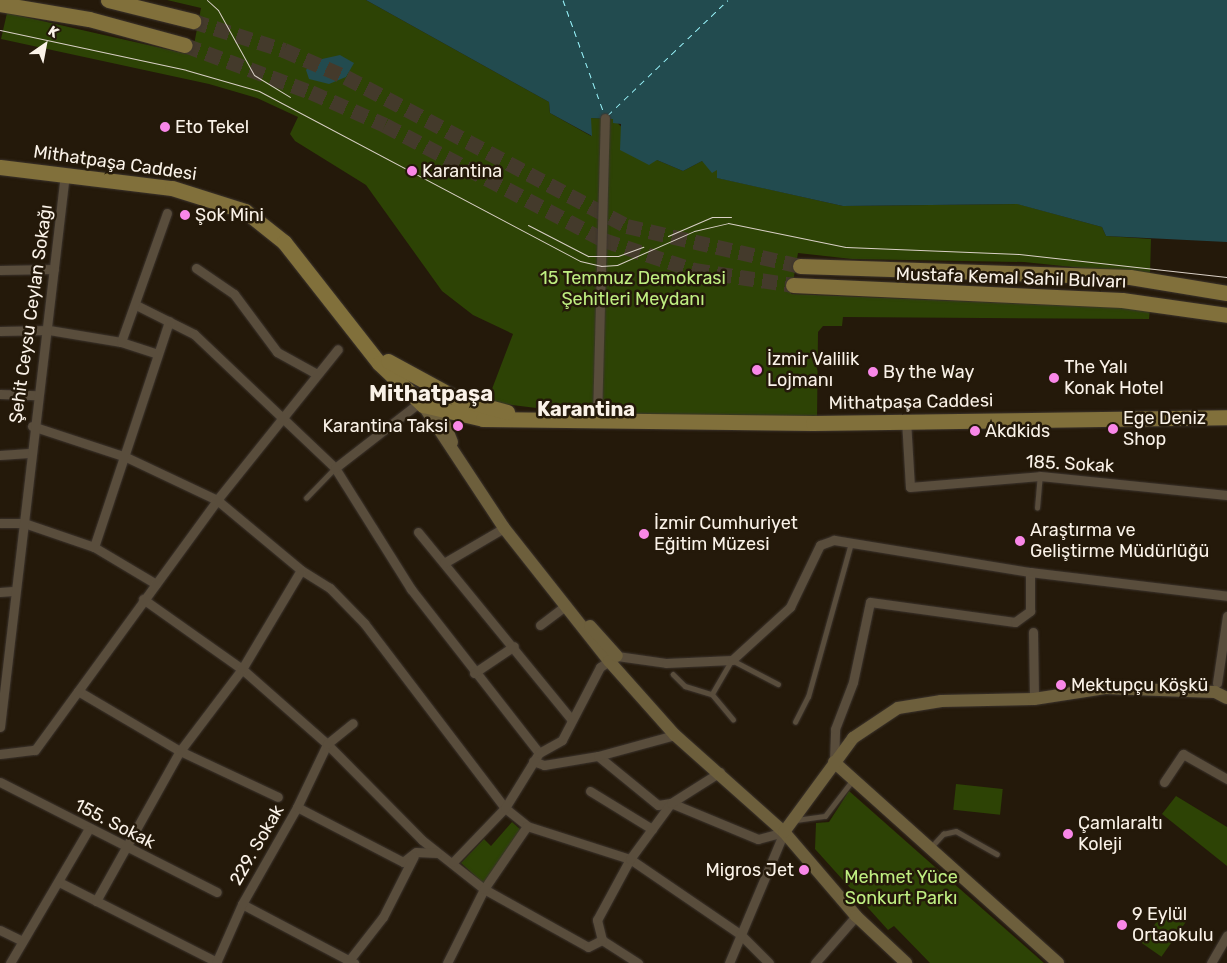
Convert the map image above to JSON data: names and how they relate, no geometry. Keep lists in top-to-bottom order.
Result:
{
  "streets": {
    "main road": ["Mithatpaşa Caddesi", "Mustafa Kemal Sahil Bulvarı"],
    "street": [
      "Şehit Ceysu Ceylan Sokağı",
      "185. Sokak",
      "155. Sokak",
      "229. Sokak"
    ]
  },
  "crossings": [
    ["Mithatpaşa Caddesi", "Şehit Ceysu Ceylan Sokağı"],
    ["Mithatpaşa Caddesi", "185. Sokak"]
  ],
  "districts": ["Mithatpaşa", "Karantina"],
  "parks": ["15 Temmuz Demokrasi Şehitleri Meydanı", "Mehmet Yüce Sonkurt Parkı"],
  "places": [
    "Eto Tekel",
    "Karantina",
    "Şok Mini",
    "İzmir Valilik Lojmanı",
    "By the Way",
    "The Yalı Konak Hotel",
    "Karantina Taksi",
    "Ege Deniz Shop",
    "Akdkids",
    "İzmir Cumhuriyet Eğitim Müzesi",
    "Araştırma ve Geliştirme Müdürlüğü",
    "Mektupçu Köşkü",
    "Çamlaraltı Koleji",
    "Migros Jet",
    "9 Eylül Ortaokulu"
  ],
  "north": "top right"
}
